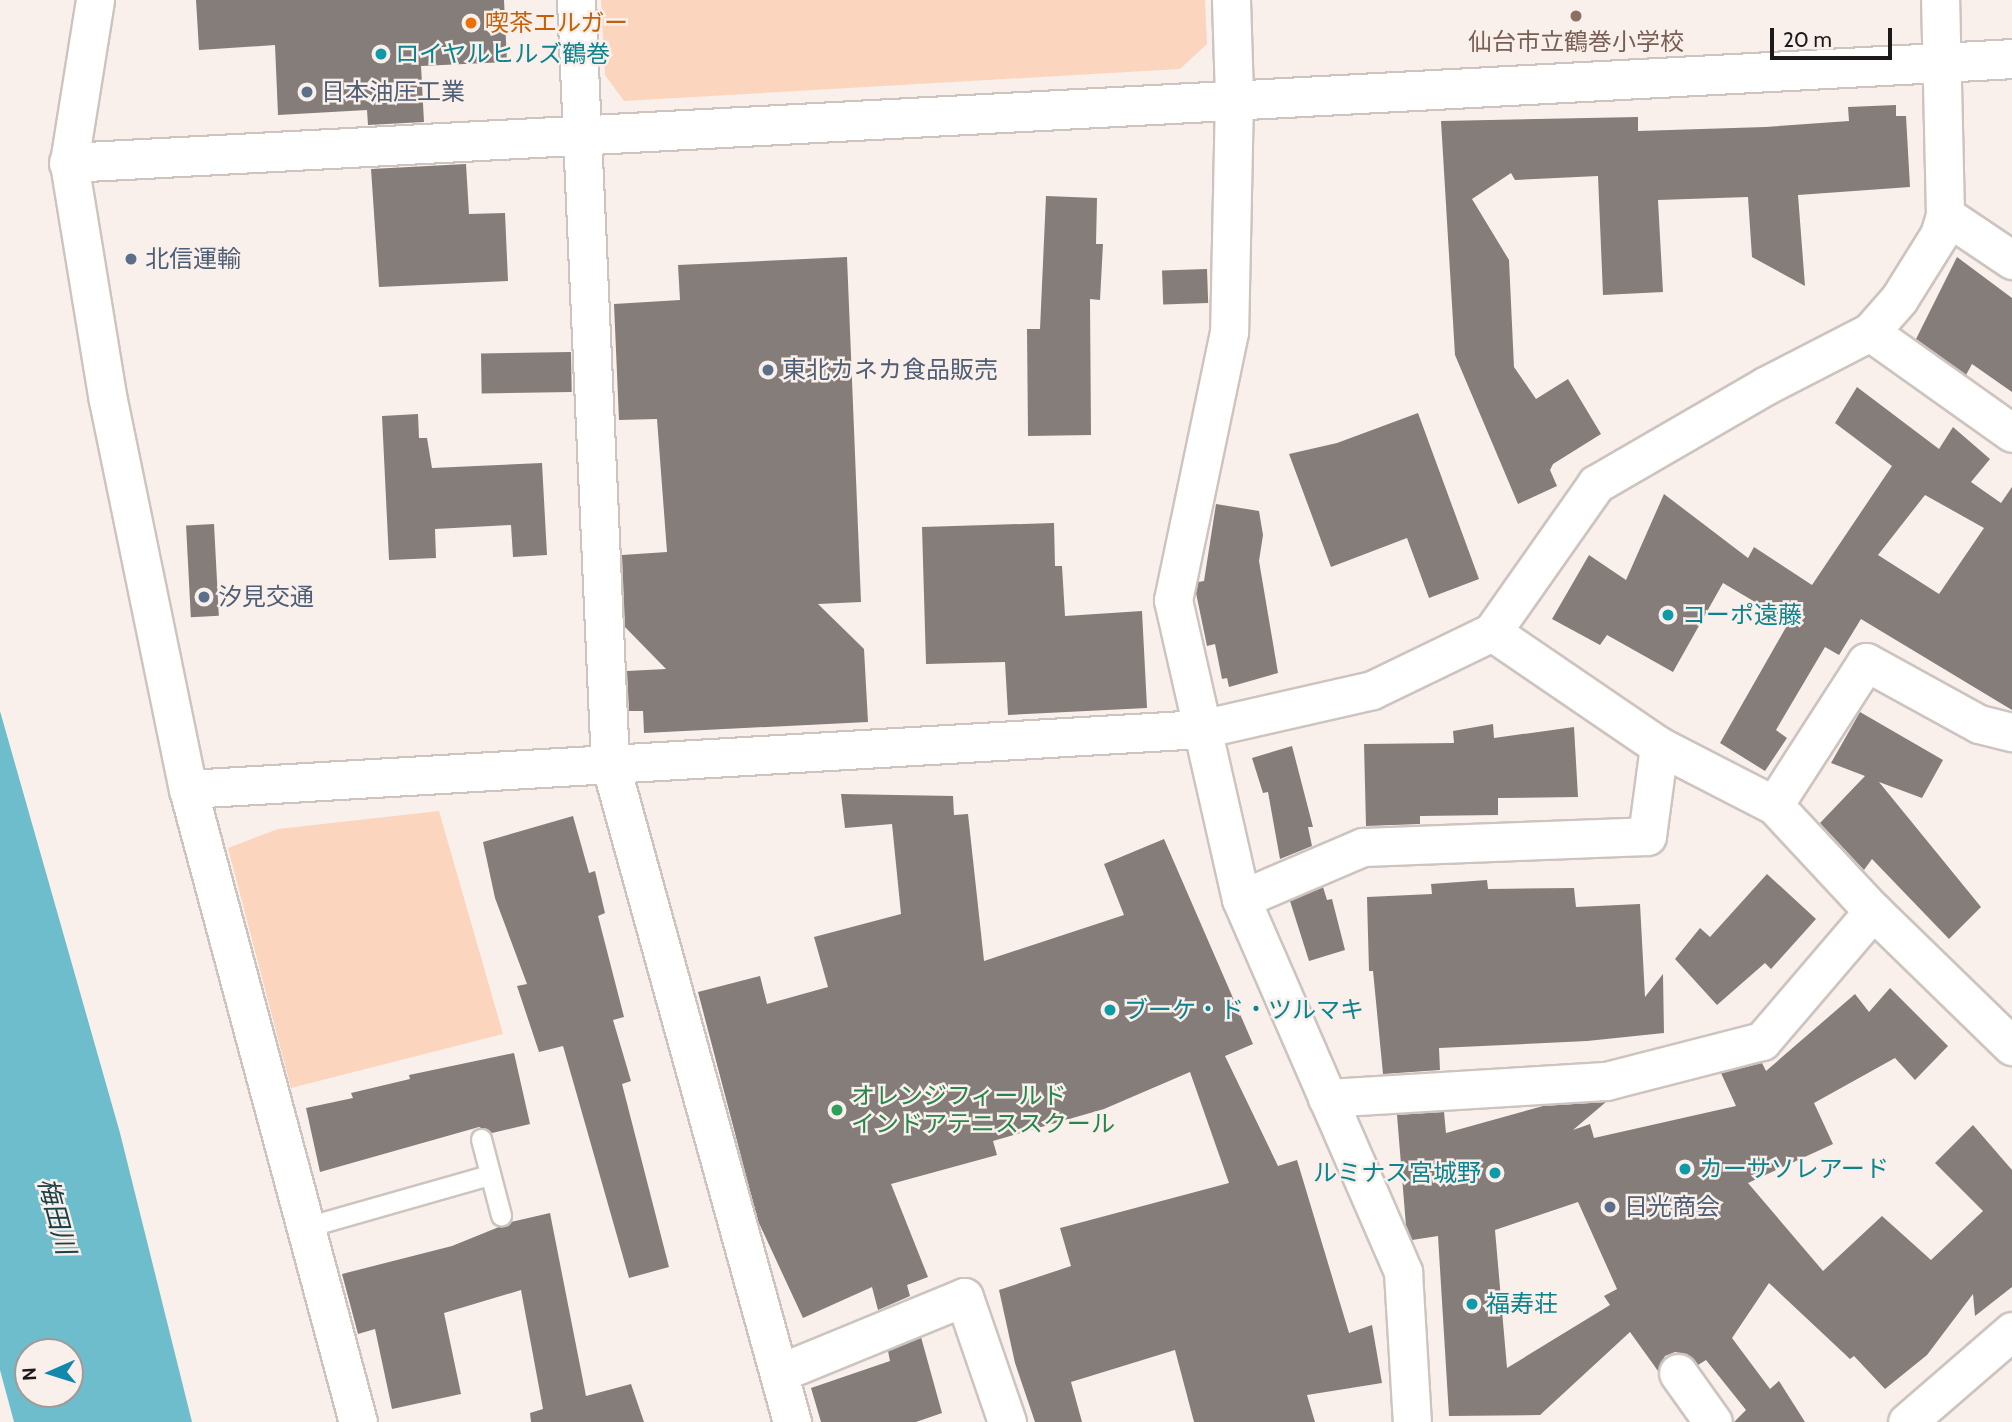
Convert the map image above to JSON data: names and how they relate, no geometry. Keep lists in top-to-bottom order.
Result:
{
  "water": ["梅田川"],
  "places": [
    "仙台市立鶴巻小学校",
    "喫茶エルガー",
    "ロイヤルヒルズ鶴巻",
    "日本油圧工業",
    "北信運輸",
    "東北カネカ食品販売",
    "汐見交通",
    "コーポ遠藤",
    "ブーケ・ド・ツルマキ",
    "オレンジフィールド インドアテニススクール",
    "カーサソレアード",
    "ルミナス宮城野",
    "日光商会",
    "福寿荘"
  ],
  "scale_bar": "20 m",
  "north": "left"
}
